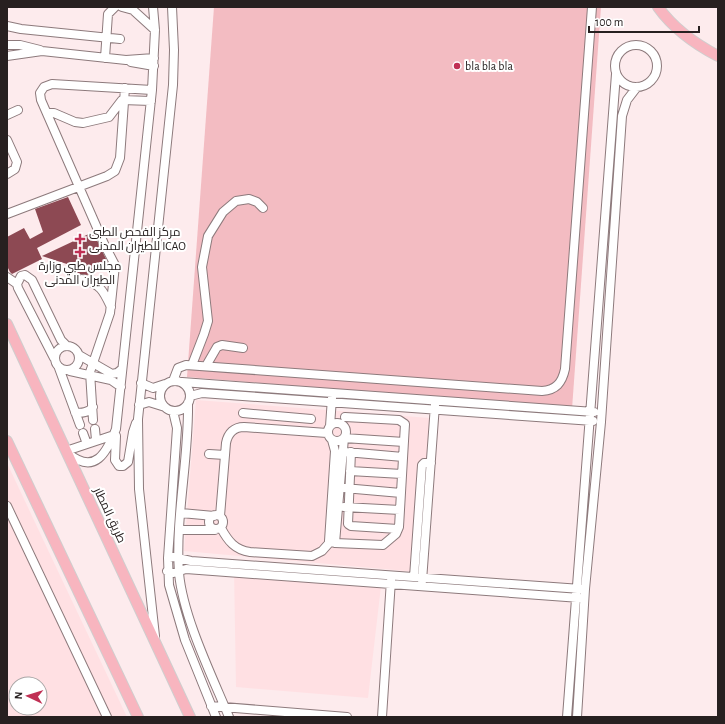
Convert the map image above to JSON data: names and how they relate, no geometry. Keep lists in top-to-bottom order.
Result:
{
  "streets": {
    "main road": ["طريق المطار"]
  },
  "places": {
    "other": ["bla bla bla"],
    "health": ["مركز الفحص الطبى للطيران المدنى ICAO", "مجلس طبي وزارة الطيران المدنى"]
  },
  "scale_bar": "100 m",
  "north": "left"
}
